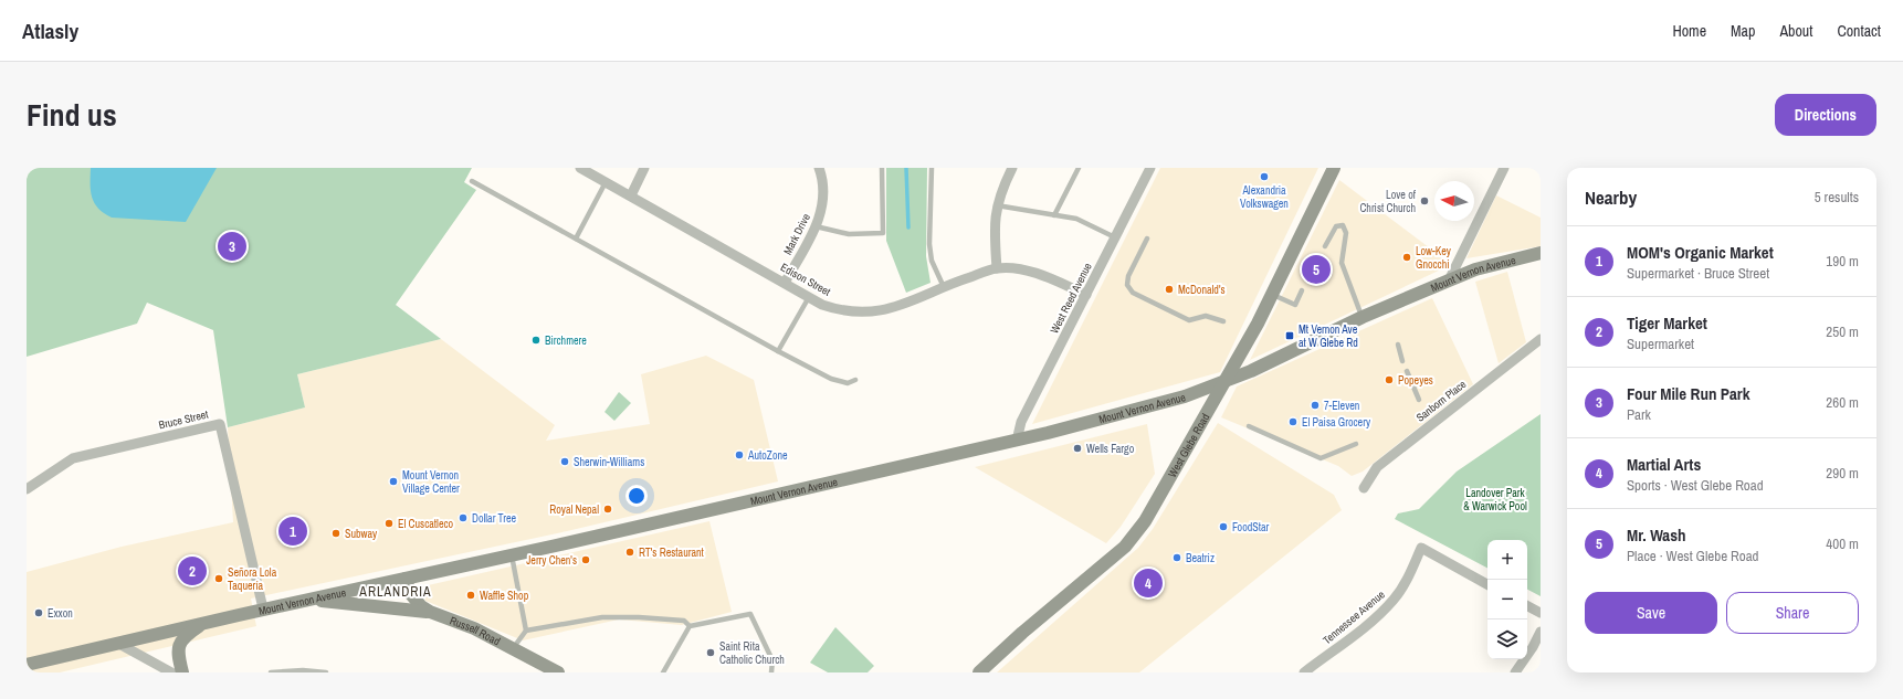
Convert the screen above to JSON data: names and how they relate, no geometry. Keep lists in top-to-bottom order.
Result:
{
  "streets": {
    "main road": ["Mount Vernon Avenue", "West Glebe Road", "Russell Road"],
    "street": [
      "Mark Drive",
      "Edison Street",
      "West Reed Avenue",
      "Sanborn Place",
      "Bruce Street",
      "Tennessee Avenue"
    ]
  },
  "crossings": [
    ["Mark Drive", "Edison Street"],
    ["Mount Vernon Avenue", "West Reed Avenue"],
    ["Mount Vernon Avenue", "Bruce Street"],
    ["Mount Vernon Avenue", "West Glebe Road"],
    ["Mount Vernon Avenue", "Russell Road"],
    ["Edison Street", "West Reed Avenue"]
  ],
  "districts": ["ARLANDRIA"],
  "parks": ["Landover Park & Warwick Pool"],
  "places": {
    "other": [
      "Alexandria Volkswagen",
      "Love of Christ Church",
      "Low-Key Gnocchi",
      "McDonald's",
      "Birchmere",
      "Popeyes",
      "7-Eleven",
      "El Paisa Grocery",
      "Wells Fargo",
      "AutoZone",
      "Sherwin-Williams",
      "Mount Vernon Village Center",
      "Royal Nepal",
      "Dollar Tree",
      "El Cuscatleco",
      "FoodStar",
      "Subway",
      "RT's Restaurant",
      "Beatriz",
      "Jerry Chen's",
      "Señora Lola Taquería",
      "Waffle Shop",
      "Exxon",
      "Saint Rita Catholic Church"
    ],
    "transit": ["Mt Vernon Ave at W Glebe Rd"]
  },
  "north": "left",
  "page": {
    "header": "Atlasly",
    "nav": [
      "Home",
      "Map",
      "About",
      "Contact"
    ],
    "title": "Find us",
    "buttons": [
      "Directions",
      ["Save", "Share"]
    ],
    "heading": ["Nearby", "5 results"],
    "list": [
      {
        "mark": "1",
        "name": "MOM's Organic Market",
        "note": "Supermarket · Bruce Street",
        "value": "190 m"
      },
      {
        "mark": "2",
        "name": "Tiger Market",
        "note": "Supermarket",
        "value": "250 m"
      },
      {
        "mark": "3",
        "name": "Four Mile Run Park",
        "note": "Park",
        "value": "260 m"
      },
      {
        "mark": "4",
        "name": "Martial Arts",
        "note": "Sports · West Glebe Road",
        "value": "290 m"
      },
      {
        "mark": "5",
        "name": "Mr. Wash",
        "note": "Place · West Glebe Road",
        "value": "400 m"
      }
    ],
    "pins": [
      "3",
      "5",
      "1",
      "2",
      "4"
    ],
    "map_buttons": ["+", "−"]
  }
}
